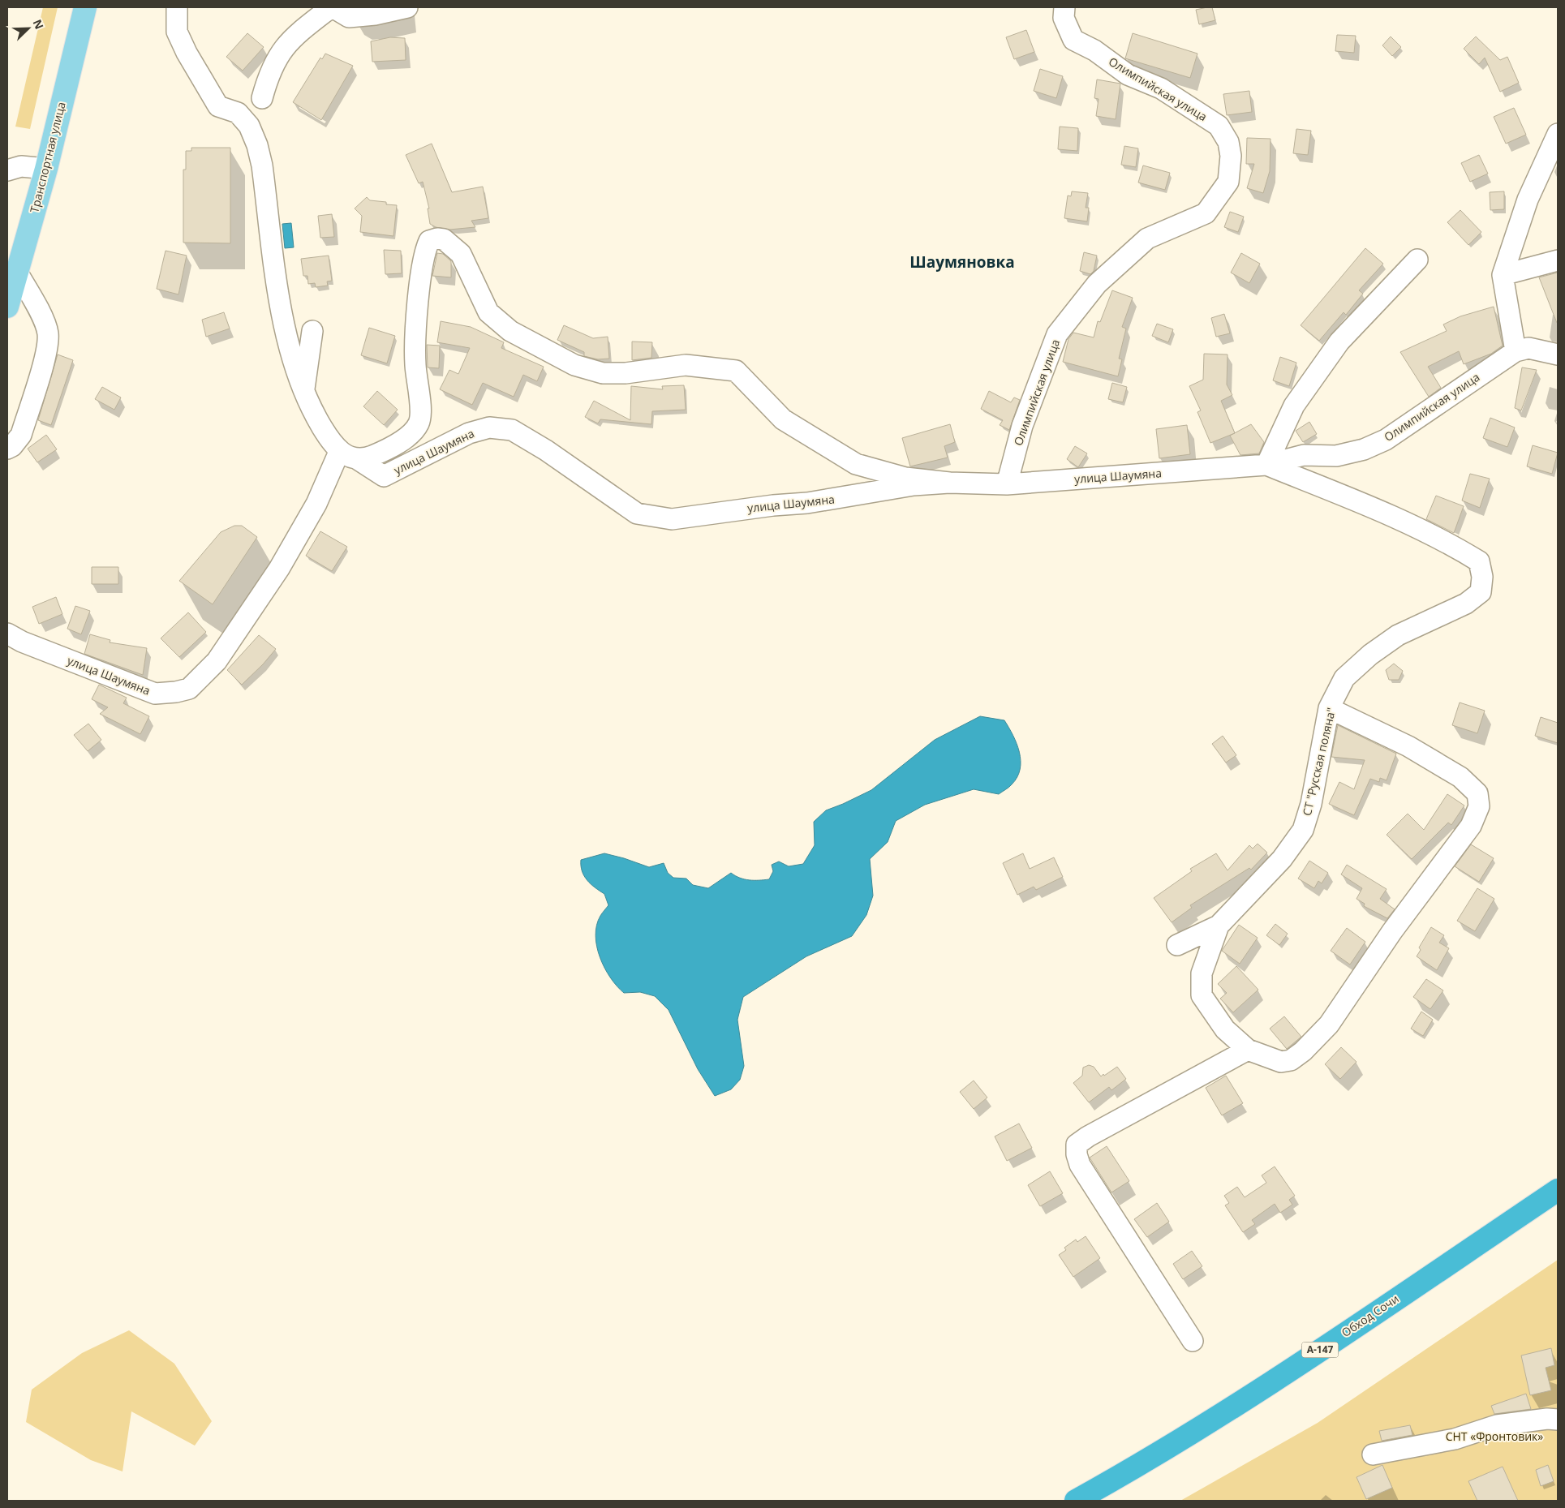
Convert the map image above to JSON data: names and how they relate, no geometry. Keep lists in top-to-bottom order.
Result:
{
  "streets": {
    "highway": ["Обход Сочи", "А-147"],
    "main road": ["Транспортная улица"],
    "street": ["Олимпийская улица", "улица Шаумяна", "СТ \"Русская поляна\""]
  },
  "crossings": [
    ["Олимпийская улица", "улица Шаумяна"],
    ["Олимпийская улица", "СТ \"Русская поляна\""],
    ["улица Шаумяна", "СТ \"Русская поляна\""]
  ],
  "districts": ["Шаумяновка"],
  "parks": ["СНТ «Фронтовик»"],
  "north": "top right"
}
